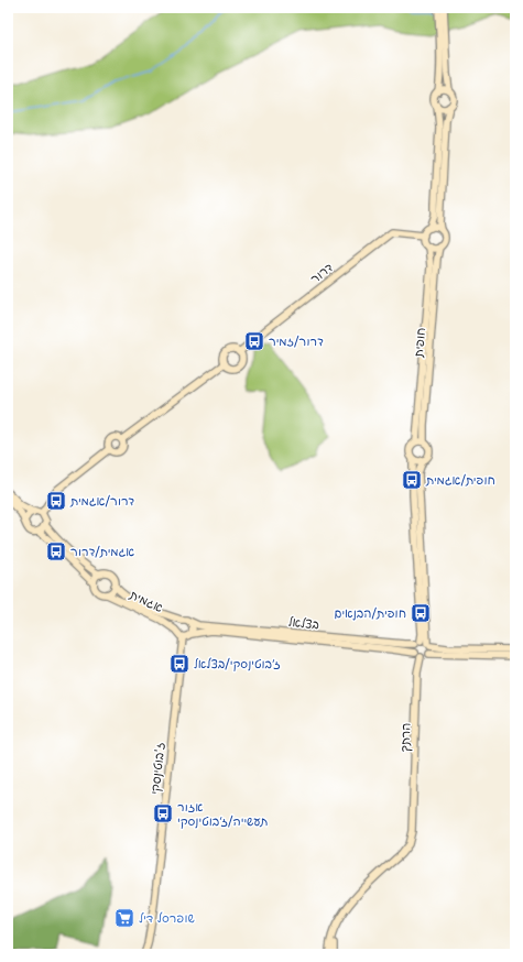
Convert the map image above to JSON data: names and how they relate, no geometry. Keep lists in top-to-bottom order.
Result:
{
  "streets": {
    "street": [
      "דרור",
      "חופית",
      "אגמית",
      "בצלאל",
      "הרתך",
      "ז'בוטינסקי"
    ]
  },
  "crossings": [
    ["דרור", "חופית"],
    ["אגמית", "בצלאל"],
    ["אגמית", "ז'בוטינסקי"],
    ["בצלאל", "ז'בוטינסקי"]
  ],
  "places": {
    "bus stop": [
      "דרור/זמיר",
      "חופית/אגמית",
      "דרור/אגמית",
      "אגמית/דרור",
      "חופית/הבנאים",
      "ז׳בוטינסקי/בצלאל",
      "אזור תעשייה/ז׳בוטינסקי"
    ],
    "supermarket": ["שופרסל דיל"]
  }
}
